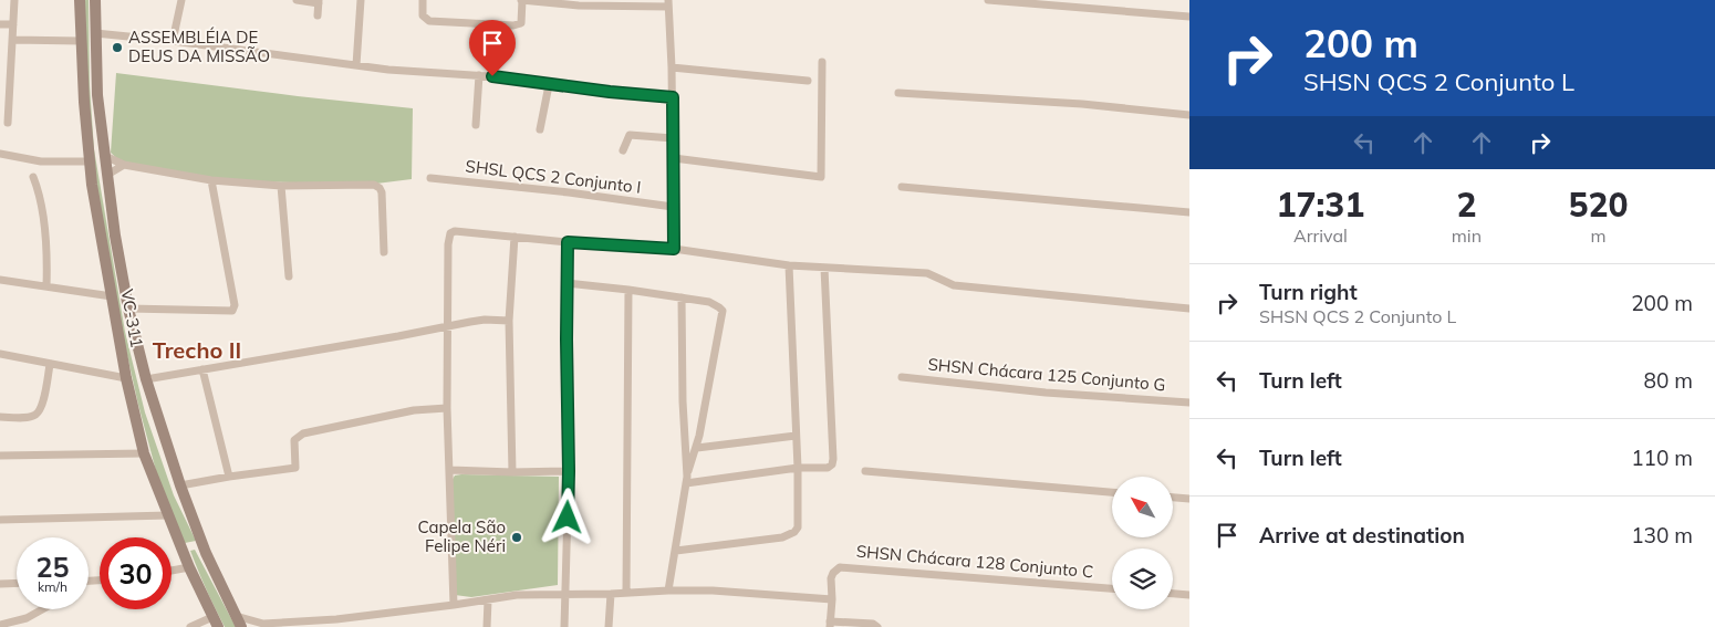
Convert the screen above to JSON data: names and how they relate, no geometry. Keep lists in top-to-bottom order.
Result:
{
  "streets": {
    "main road": ["VC-311"],
    "street": ["SHSL QCS 2 Conjunto I", "SHSN Chácara 125 Conjunto G", "SHSN Chácara 128 Conjunto C"]
  },
  "districts": ["Trecho II"],
  "places": ["ASSEMBLÉIA DE DEUS DA MISSÃO", "Capela São Felipe Néri"],
  "north": "top left",
  "page": {
    "turn": ["200 m", "SHSN QCS 2 Conjunto L"],
    "eta": [
      "17:31",
      "Arrival",
      "2",
      "min",
      "520",
      "m"
    ],
    "list": [
      {
        "name": "Turn right",
        "note": "SHSN QCS 2 Conjunto L",
        "value": "200 m"
      },
      {
        "name": "Turn left",
        "value": "80 m"
      },
      {
        "name": "Turn left",
        "value": "110 m"
      },
      {
        "name": "Arrive at destination",
        "value": "130 m"
      }
    ],
    "speed": "25 km/h",
    "limit": "30"
  }
}
